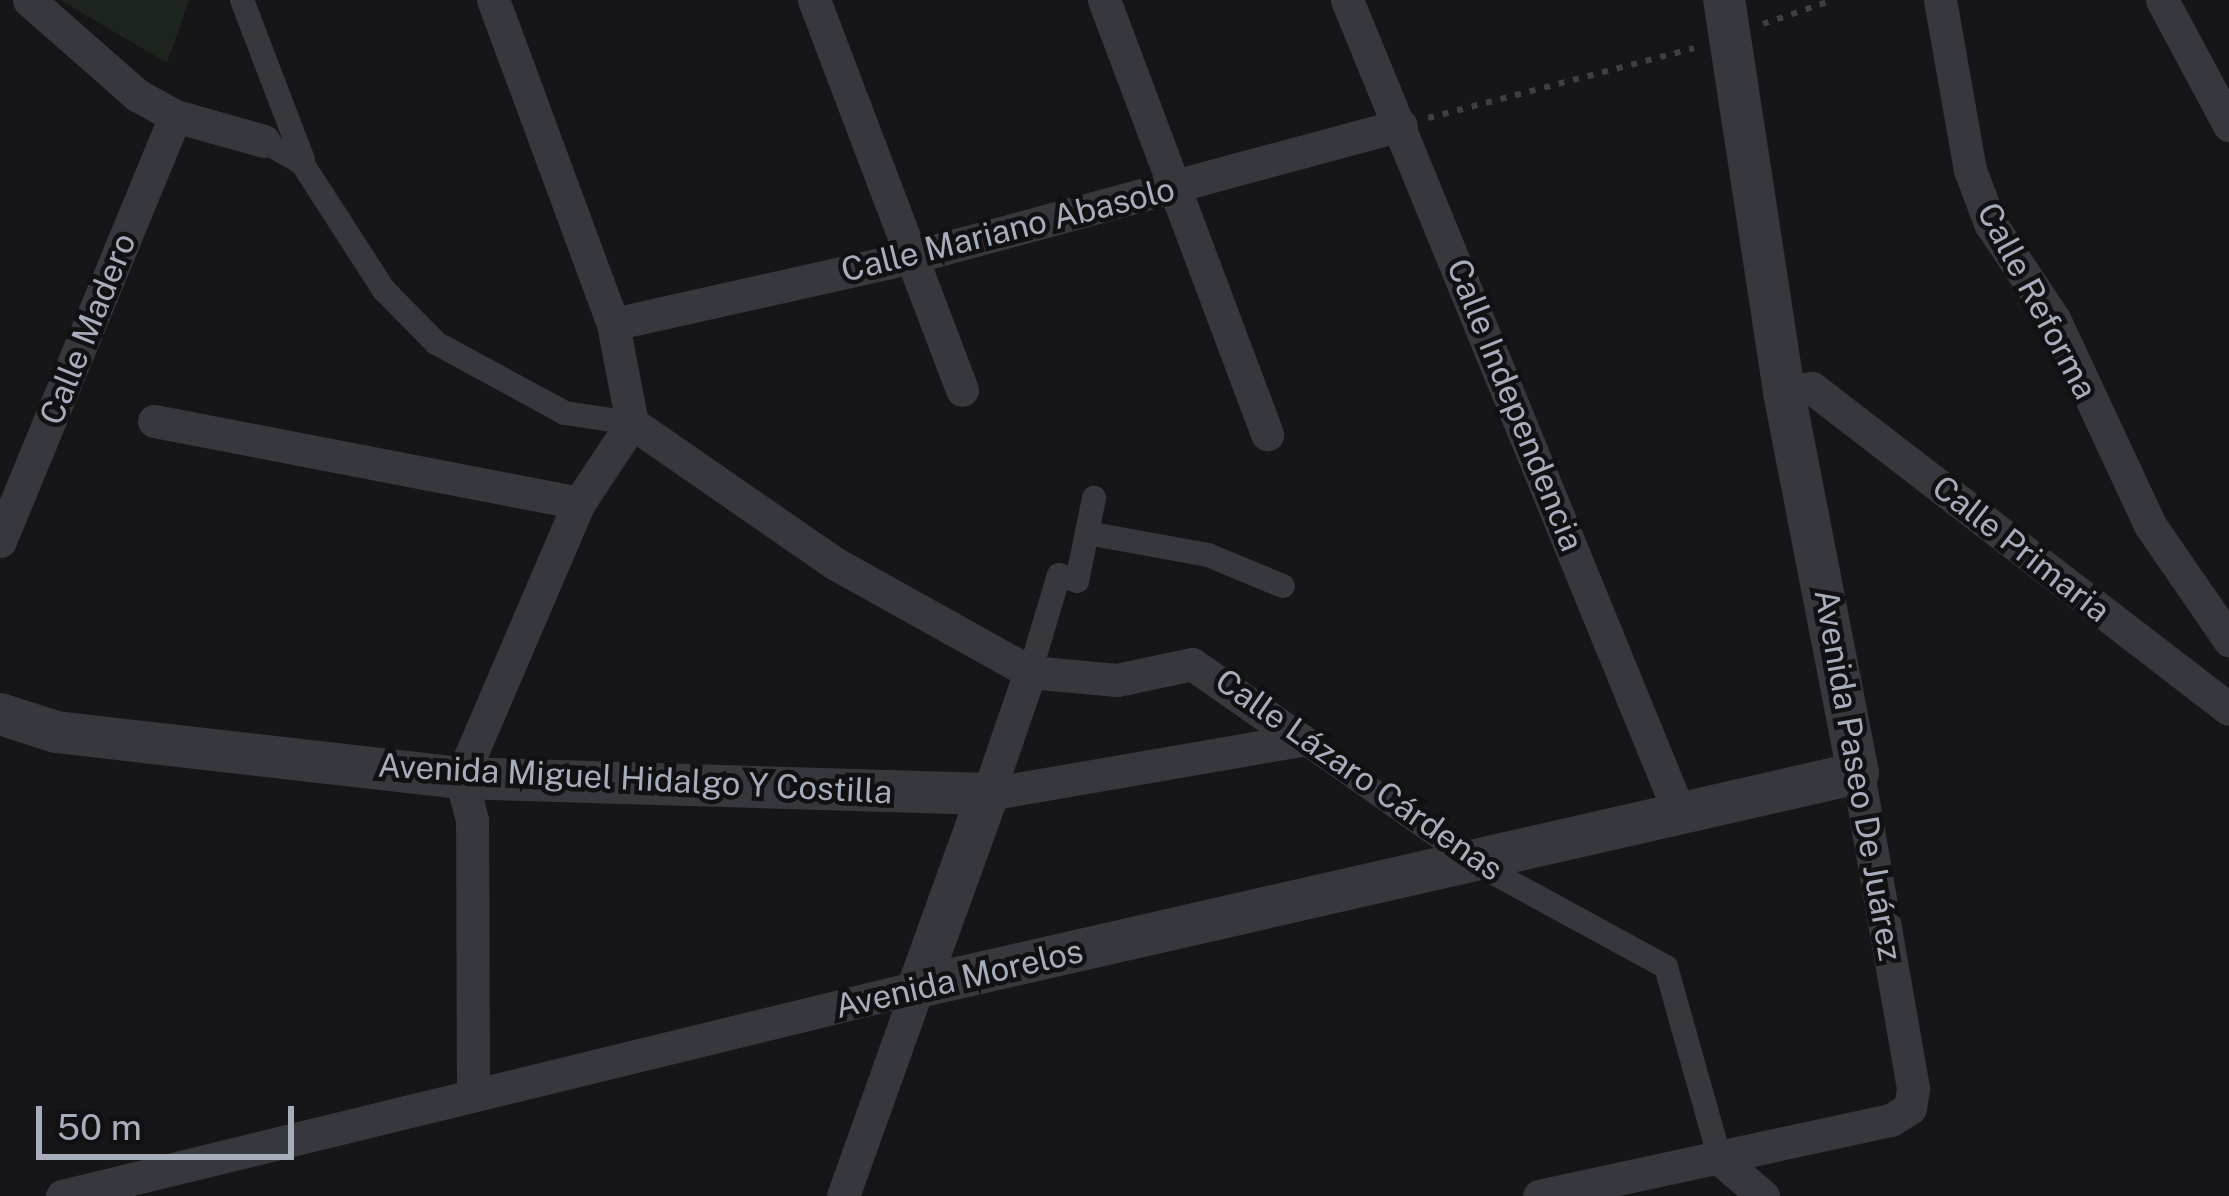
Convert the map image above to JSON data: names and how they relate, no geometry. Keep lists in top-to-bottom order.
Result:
{
  "streets": {
    "street": [
      "Calle Mariano Abasolo",
      "Calle Reforma",
      "Calle Madero",
      "Calle Independencia",
      "Calle Primaria",
      "Calle Lázaro Cárdenas",
      "Avenida Paseo De Juárez",
      "Avenida Miguel Hidalgo Y Costilla",
      "Avenida Morelos"
    ]
  },
  "crossings": [
    ["Calle Mariano Abasolo", "Calle Independencia"],
    ["Calle Independencia", "Avenida Morelos"],
    ["Calle Primaria", "Avenida Paseo De Juárez"],
    ["Calle Lázaro Cárdenas", "Avenida Paseo De Juárez"],
    ["Calle Lázaro Cárdenas", "Avenida Morelos"],
    ["Avenida Paseo De Juárez", "Avenida Morelos"]
  ],
  "scale_bar": "50 m"
}
